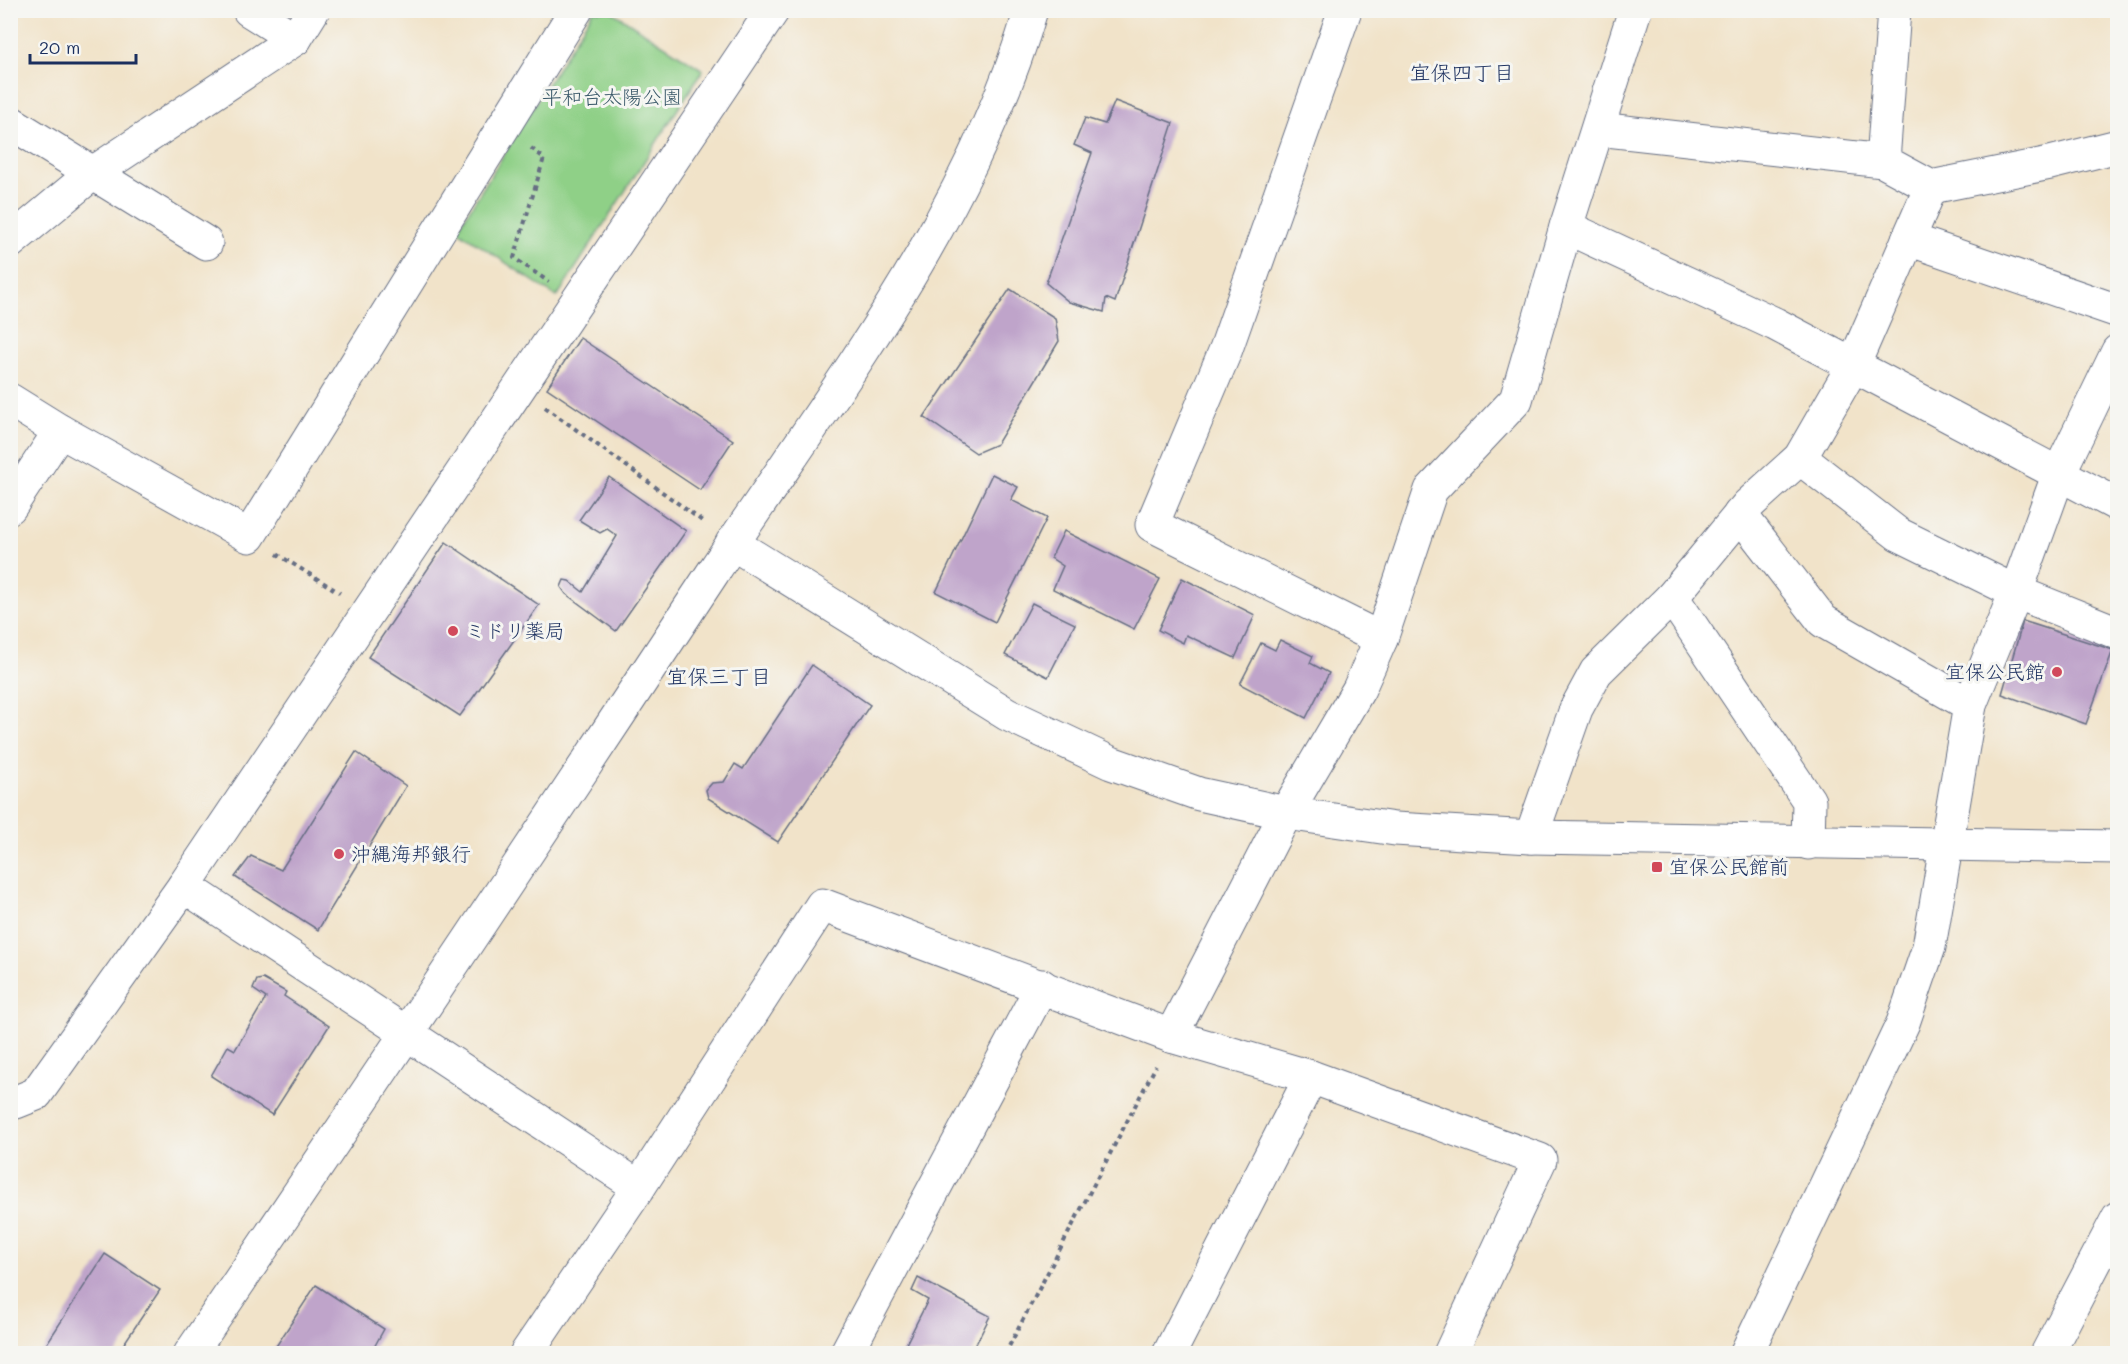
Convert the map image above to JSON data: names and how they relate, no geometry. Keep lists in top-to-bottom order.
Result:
{
  "districts": ["宜保四丁目", "宜保三丁目"],
  "parks": ["平和台太陽公園"],
  "places": {
    "other": ["ミドリ薬局", "宜保公民館", "沖縄海邦銀行"],
    "transit": ["宜保公民館前"]
  },
  "scale_bar": "20 m"
}
